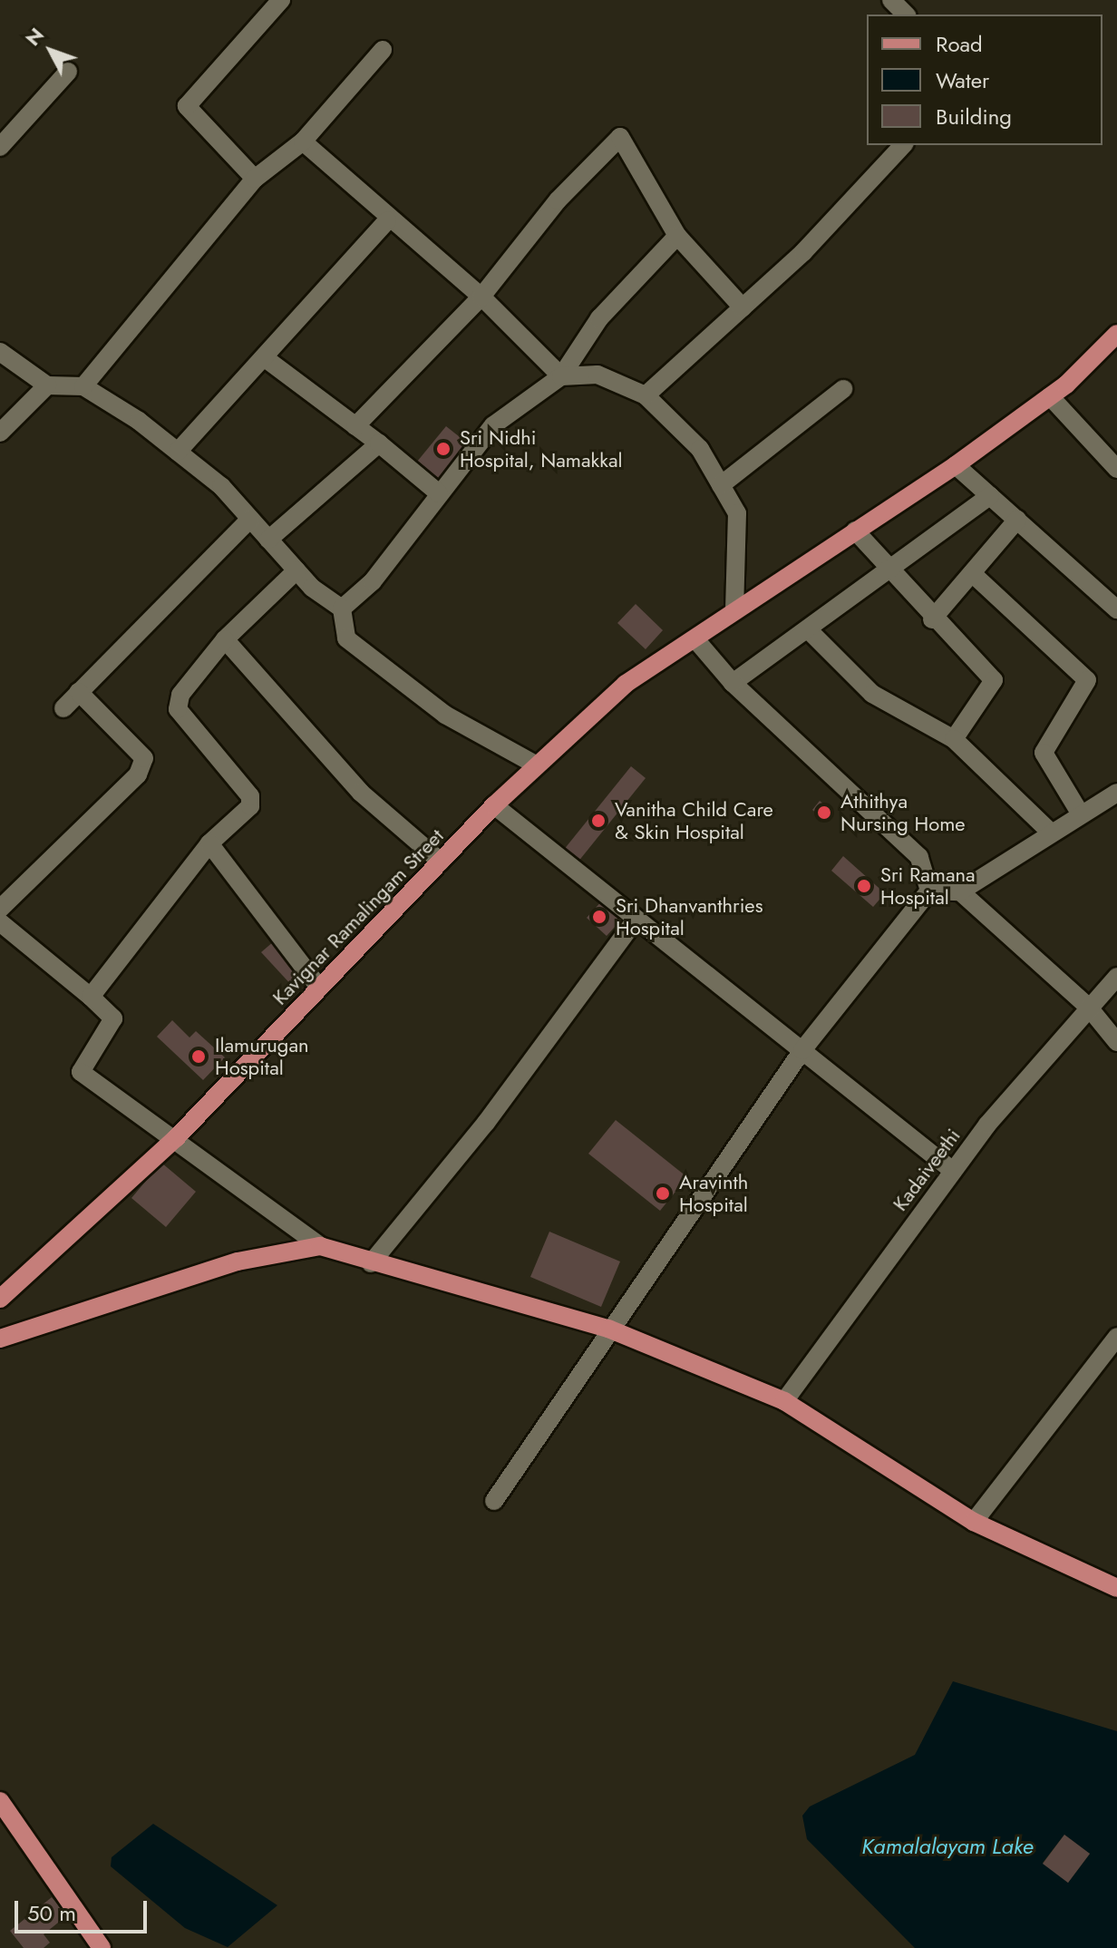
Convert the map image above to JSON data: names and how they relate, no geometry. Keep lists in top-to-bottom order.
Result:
{
  "streets": {
    "main road": ["Kavignar Ramalingam Street"],
    "street": ["Kadaiveethi"]
  },
  "water": ["Kamalalayam Lake"],
  "places": [
    "Sri Nidhi Hospital, Namakkal",
    "Athithya Nursing Home",
    "Vanitha Child Care & Skin Hospital",
    "Sri Ramana Hospital",
    "Sri Dhanvanthries Hospital",
    "Ilamurugan Hospital",
    "Aravinth Hospital"
  ],
  "legend": ["Road", "Water", "Building"],
  "scale_bar": "50 m",
  "north": "top left"
}
